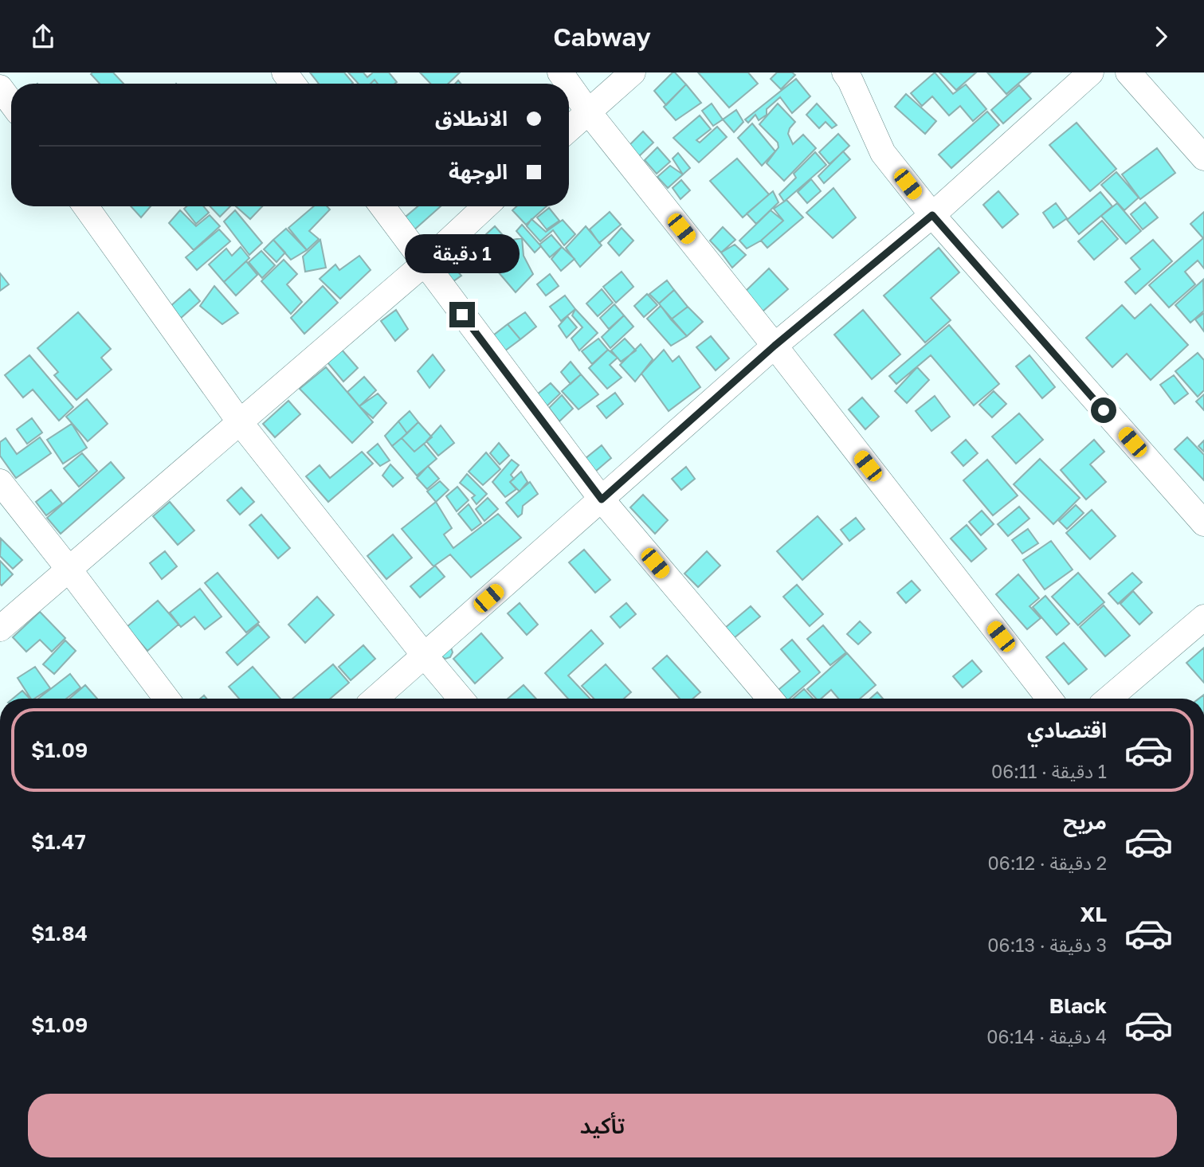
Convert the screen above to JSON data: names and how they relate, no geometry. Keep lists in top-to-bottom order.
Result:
{
  "page": {
    "header": "Cabway",
    "banner": ["الانطلاق", "الوجهة"],
    "bubble": "1 دقيقة",
    "list": [
      {
        "name": "اقتصادي",
        "note": "1 دقيقة · 06:11",
        "value": "$1.09"
      },
      {
        "name": "مريح",
        "note": "2 دقيقة · 06:12",
        "value": "$1.47"
      },
      {
        "name": "XL",
        "note": "3 دقيقة · 06:13",
        "value": "$1.84"
      },
      {
        "name": "Black",
        "note": "4 دقيقة · 06:14",
        "value": "$1.09"
      }
    ],
    "buttons": "تأكيد"
  }
}
